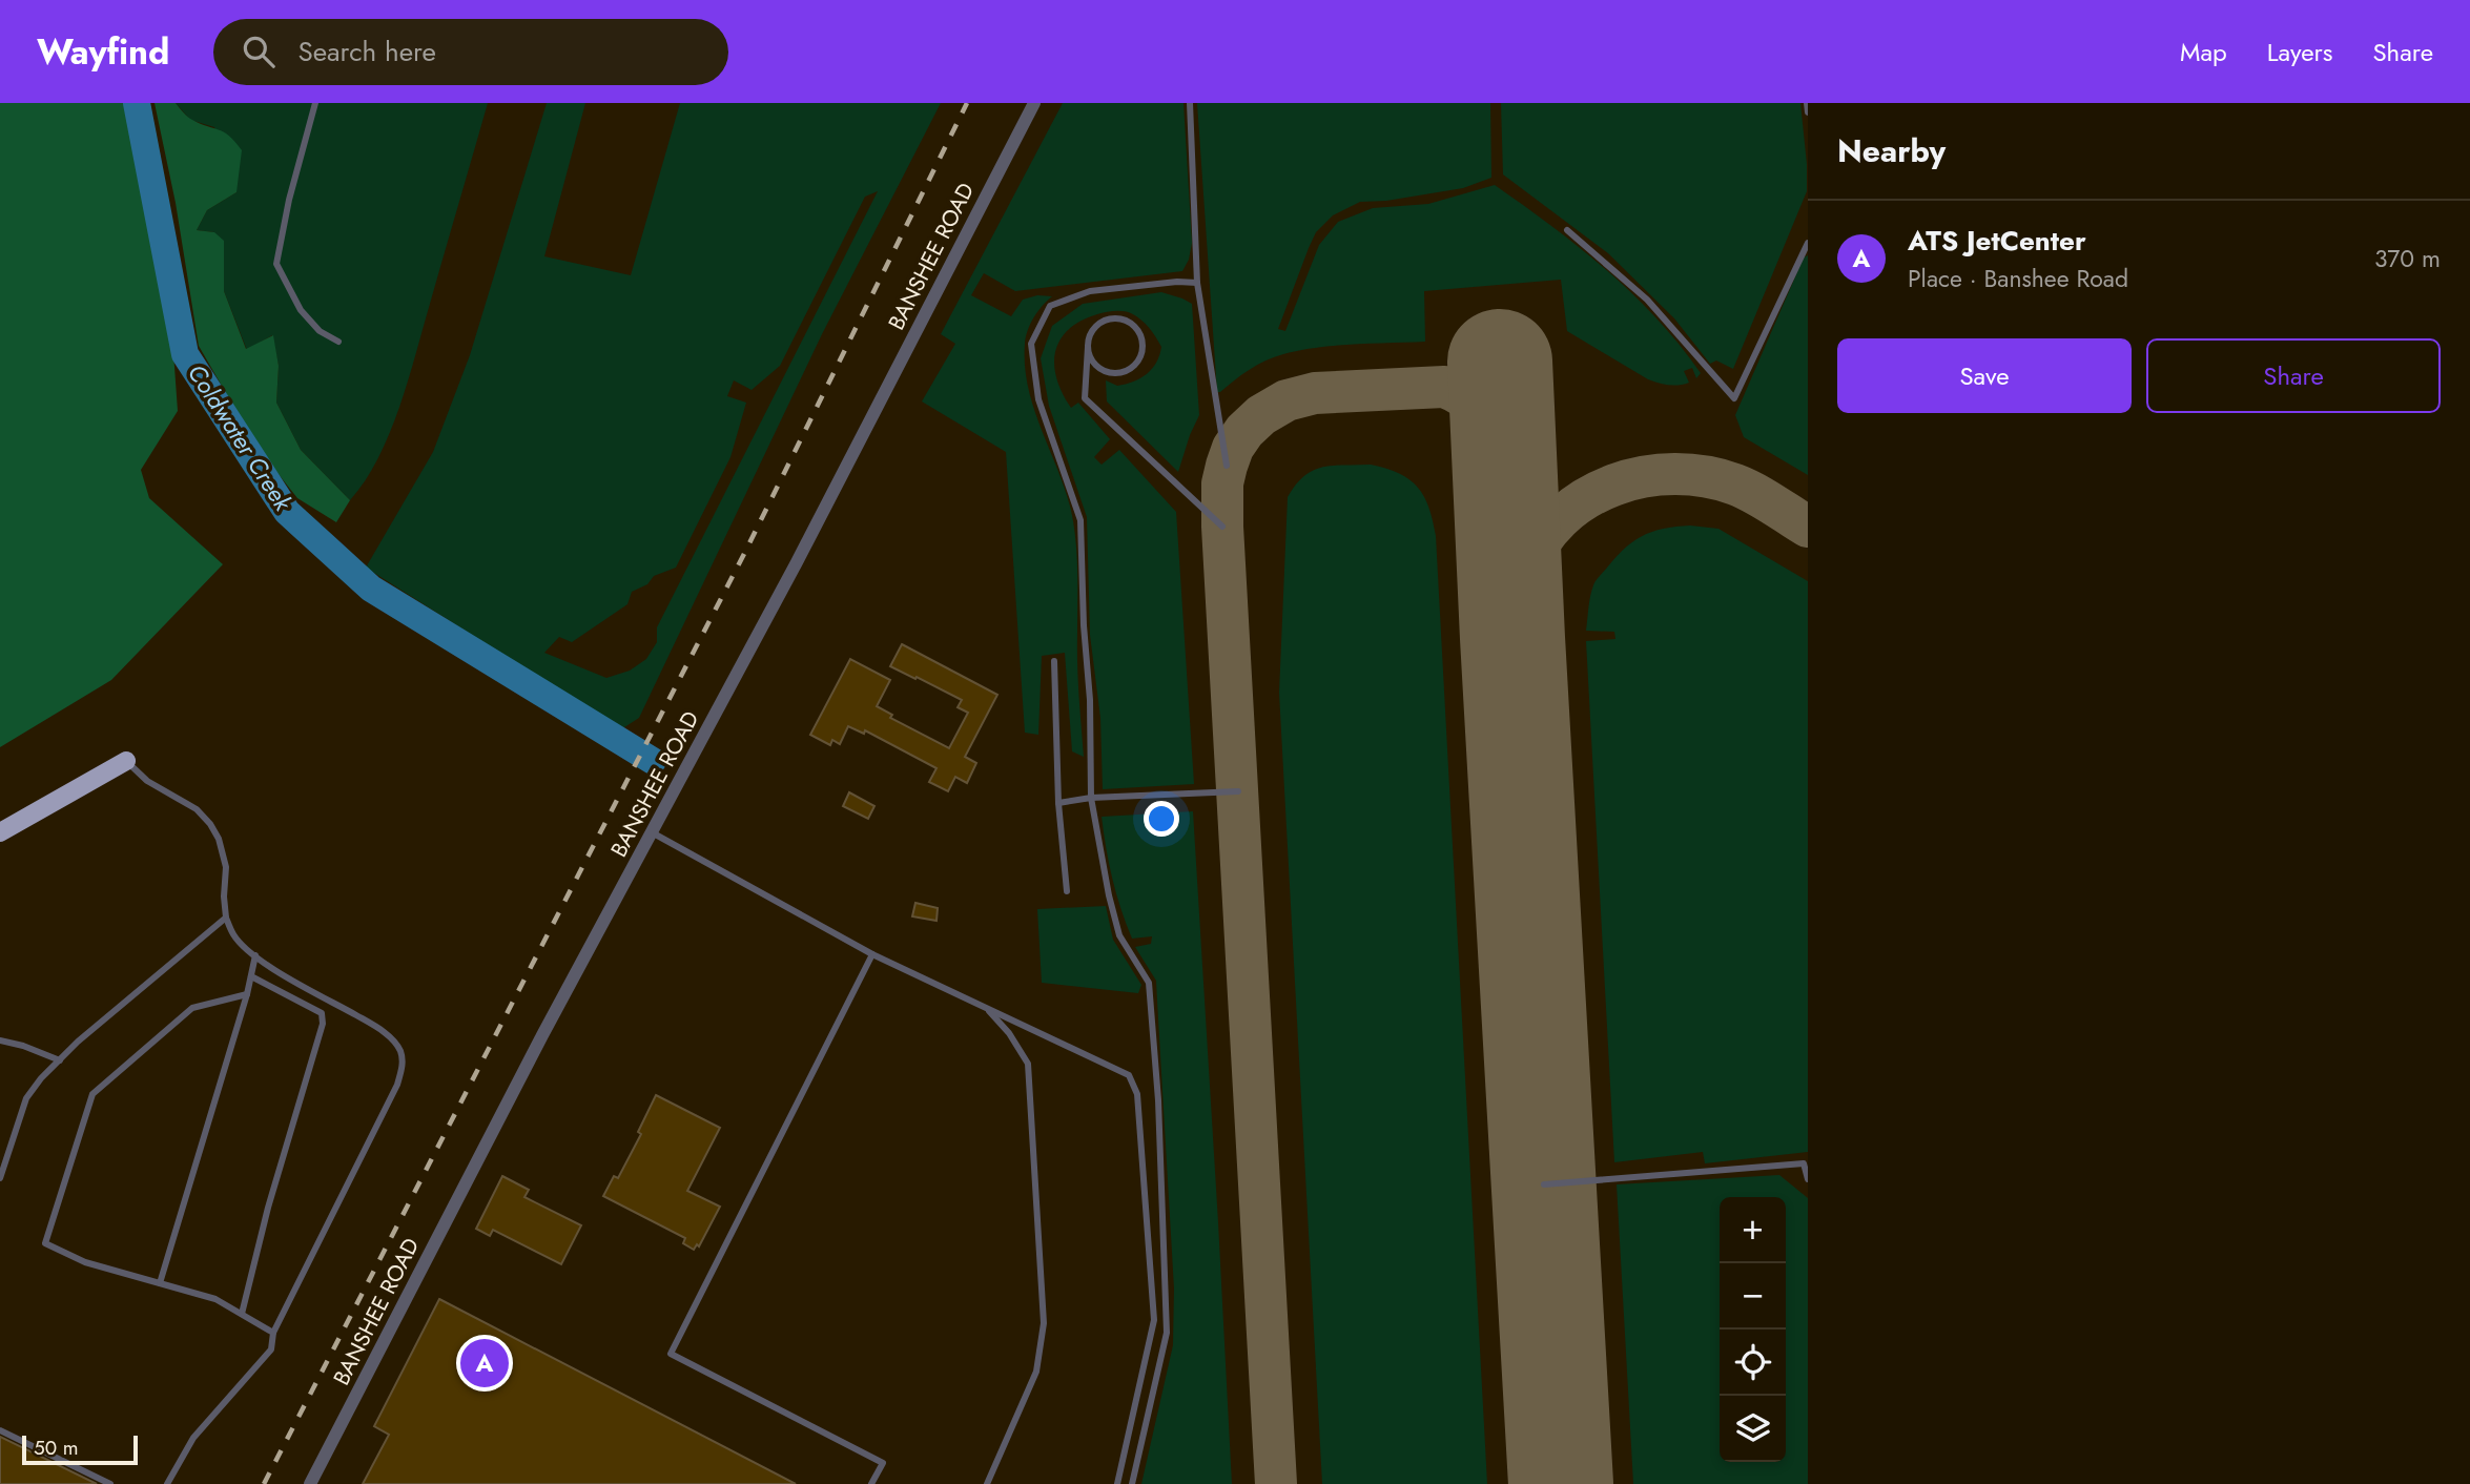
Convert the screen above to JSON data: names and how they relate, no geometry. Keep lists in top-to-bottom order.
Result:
{
  "streets": {
    "street": ["BANSHEE ROAD"]
  },
  "water": ["Coldwater Creek"],
  "scale_bar": "50 m",
  "page": {
    "header": "Wayfind",
    "search": "Search here",
    "nav": ["Map", "Layers", "Share"],
    "heading": "Nearby",
    "list": [
      {
        "mark": "A",
        "name": "ATS JetCenter",
        "note": "Place · Banshee Road",
        "value": "370 m"
      }
    ],
    "buttons": ["Save", "Share"],
    "map_buttons": ["+", "−"],
    "pins": "A",
    "scale": "50 m"
  }
}
